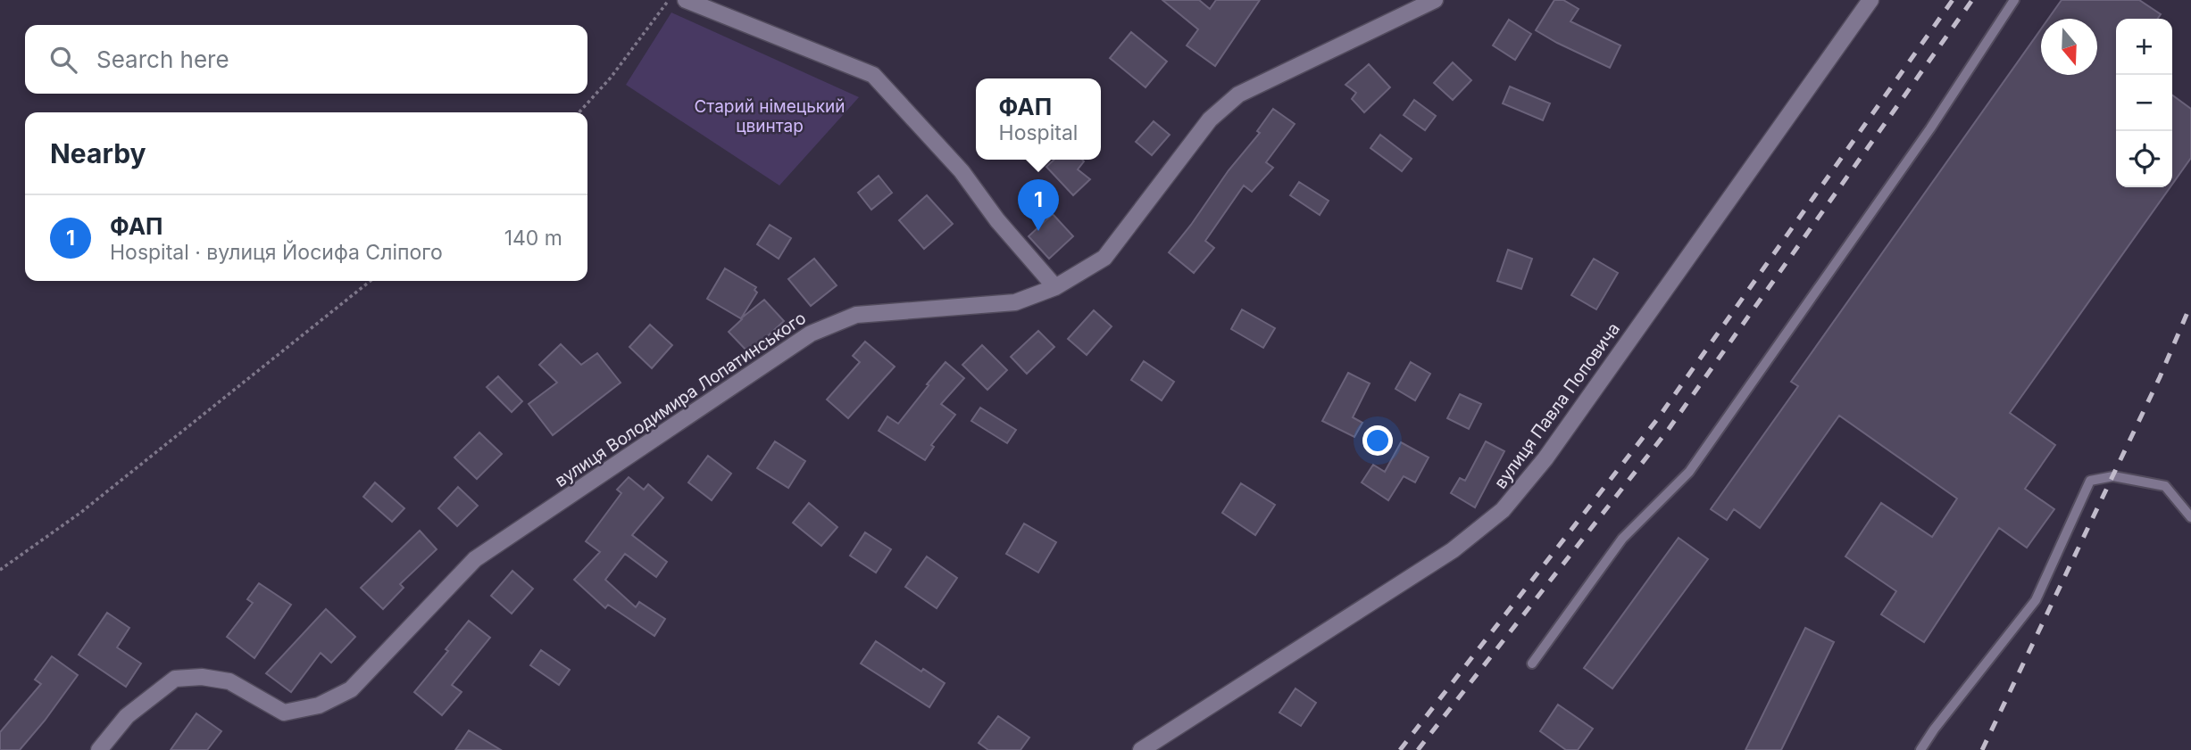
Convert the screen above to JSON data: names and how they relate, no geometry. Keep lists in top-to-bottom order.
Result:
{
  "streets": {
    "street": ["вулиця Володимира Лопатинського", "вулиця Павла Поповича"]
  },
  "parks": ["Старий німецький цвинтар"],
  "north": "bottom",
  "page": {
    "map_buttons": ["+", "−"],
    "search": "Search here",
    "popup": ["ФАП", "Hospital"],
    "heading": "Nearby",
    "pins": "1",
    "list": [
      {
        "mark": "1",
        "name": "ФАП",
        "note": "Hospital · вулиця Йосифа Сліпого",
        "value": "140 m"
      }
    ]
  }
}
